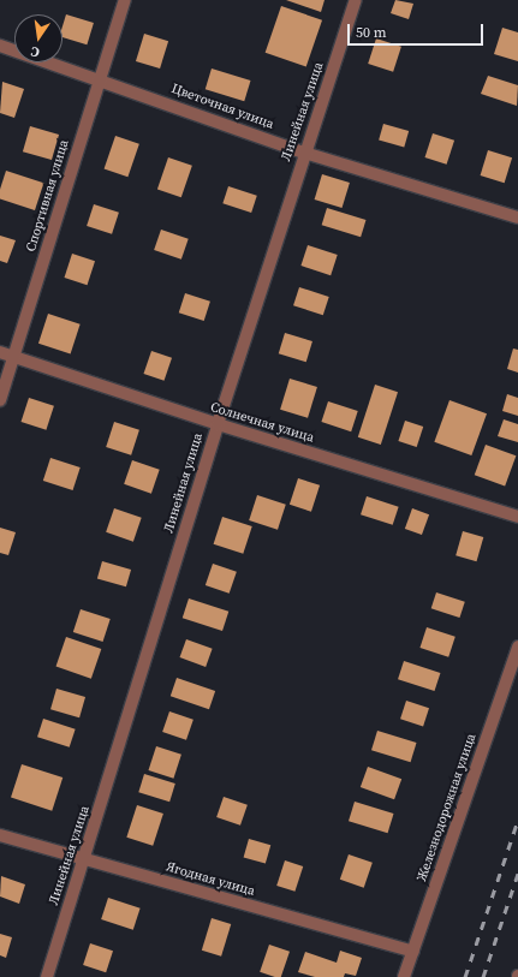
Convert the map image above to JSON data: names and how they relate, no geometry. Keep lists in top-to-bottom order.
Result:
{
  "streets": {
    "street": [
      "Цветочная улица",
      "Линейная улица",
      "Спортивная улица",
      "Солнечная улица",
      "Железнодорожная улица",
      "Ягодная улица"
    ]
  },
  "crossings": [
    ["Цветочная улица", "Линейная улица"],
    ["Цветочная улица", "Спортивная улица"],
    ["Линейная улица", "Солнечная улица"],
    ["Линейная улица", "Ягодная улица"],
    ["Спортивная улица", "Солнечная улица"],
    ["Железнодорожная улица", "Ягодная улица"]
  ],
  "scale_bar": "50 m",
  "north": "bottom"
}
